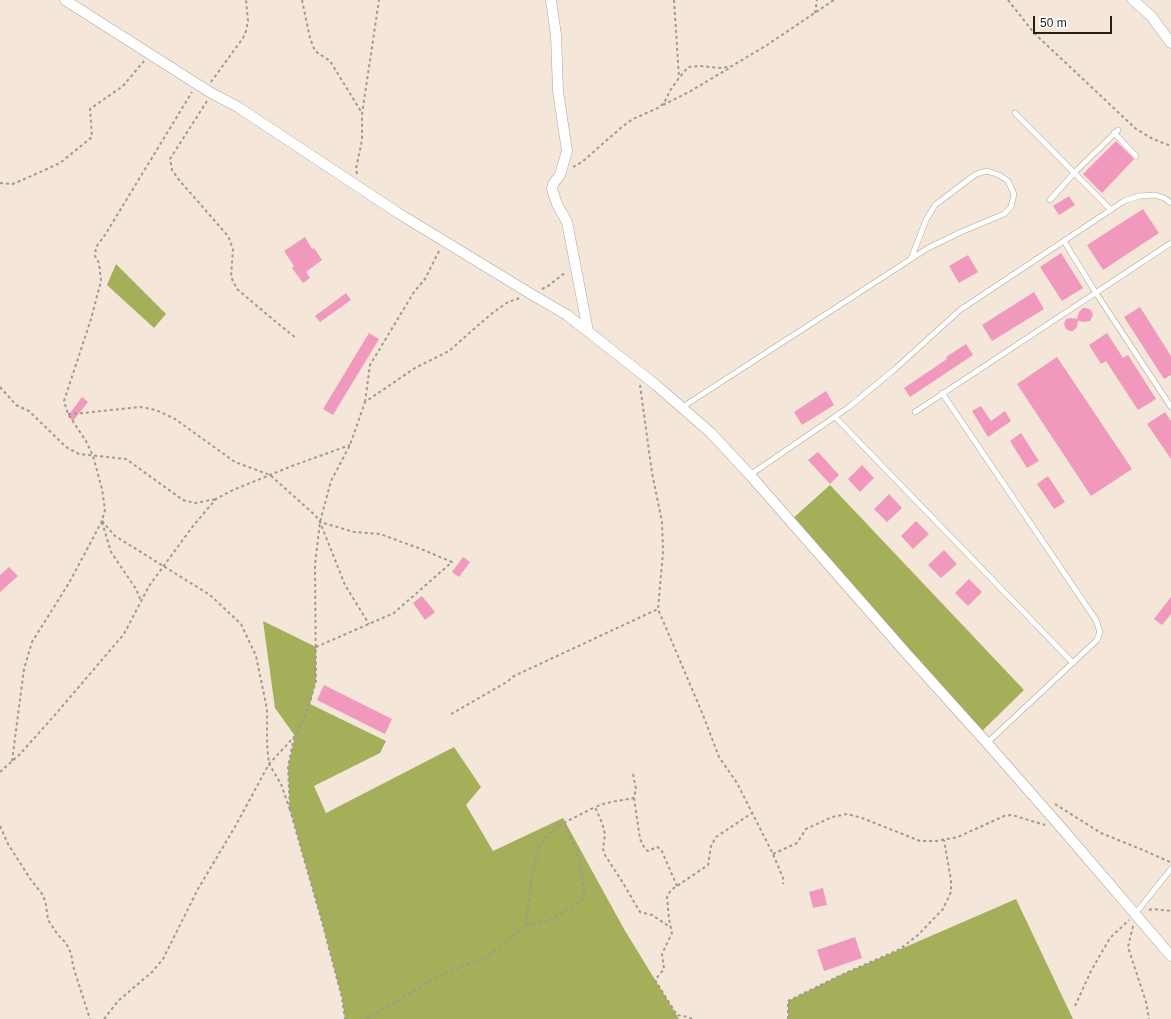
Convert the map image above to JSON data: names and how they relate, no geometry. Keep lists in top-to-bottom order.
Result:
{
  "scale_bar": "50 m"
}
